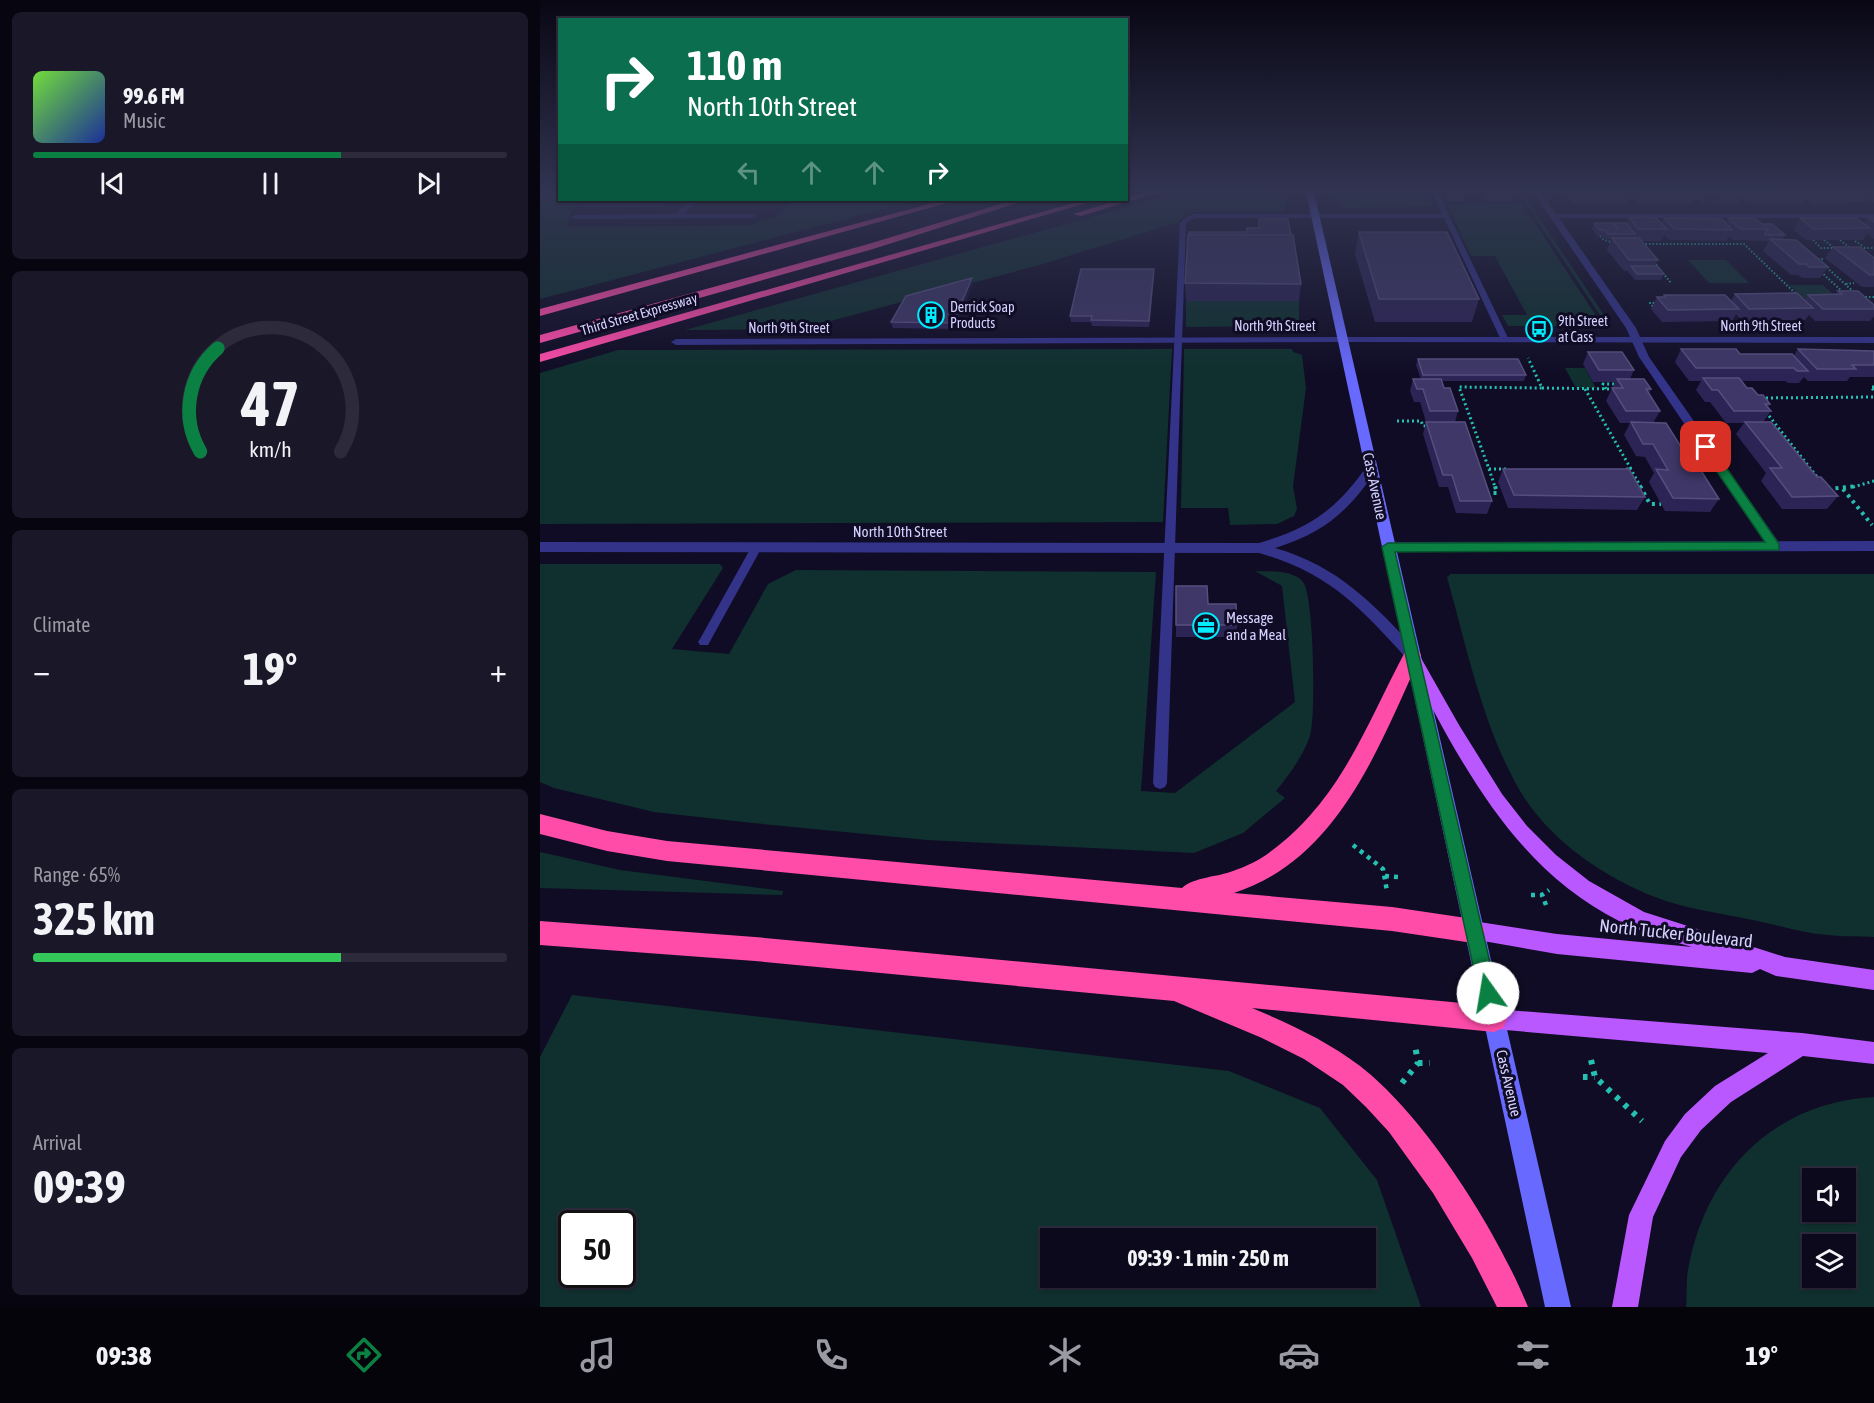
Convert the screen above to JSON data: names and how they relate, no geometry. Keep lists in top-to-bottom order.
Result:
{
  "streets": {
    "highway": ["Third Street Expressway"],
    "main road": ["Cass Avenue", "North Tucker Boulevard"],
    "street": ["North 9th Street", "North 10th Street"]
  },
  "crossings": [
    ["North 9th Street", "Cass Avenue"],
    ["Cass Avenue", "North 10th Street"],
    ["Cass Avenue", "North Tucker Boulevard"]
  ],
  "places": {
    "building": ["Derrick Soap Products"],
    "bus stop": ["9th Street at Cass"],
    "office": ["Message and a Meal"]
  },
  "page": {
    "turn": ["110 m", "North 10th Street"],
    "song": ["99.6 FM", "Music"],
    "tile": [
      "Climate",
      ["Range · 65%", "325 km"],
      ["Arrival", "09:39"]
    ],
    "heat": ["−", "19°", "+"],
    "limit": "50",
    "trip": "09:39 · 1 min · 250 m",
    "tabs": ["09:38", "19°"],
    "gauge": ["47", "km/h"]
  }
}
